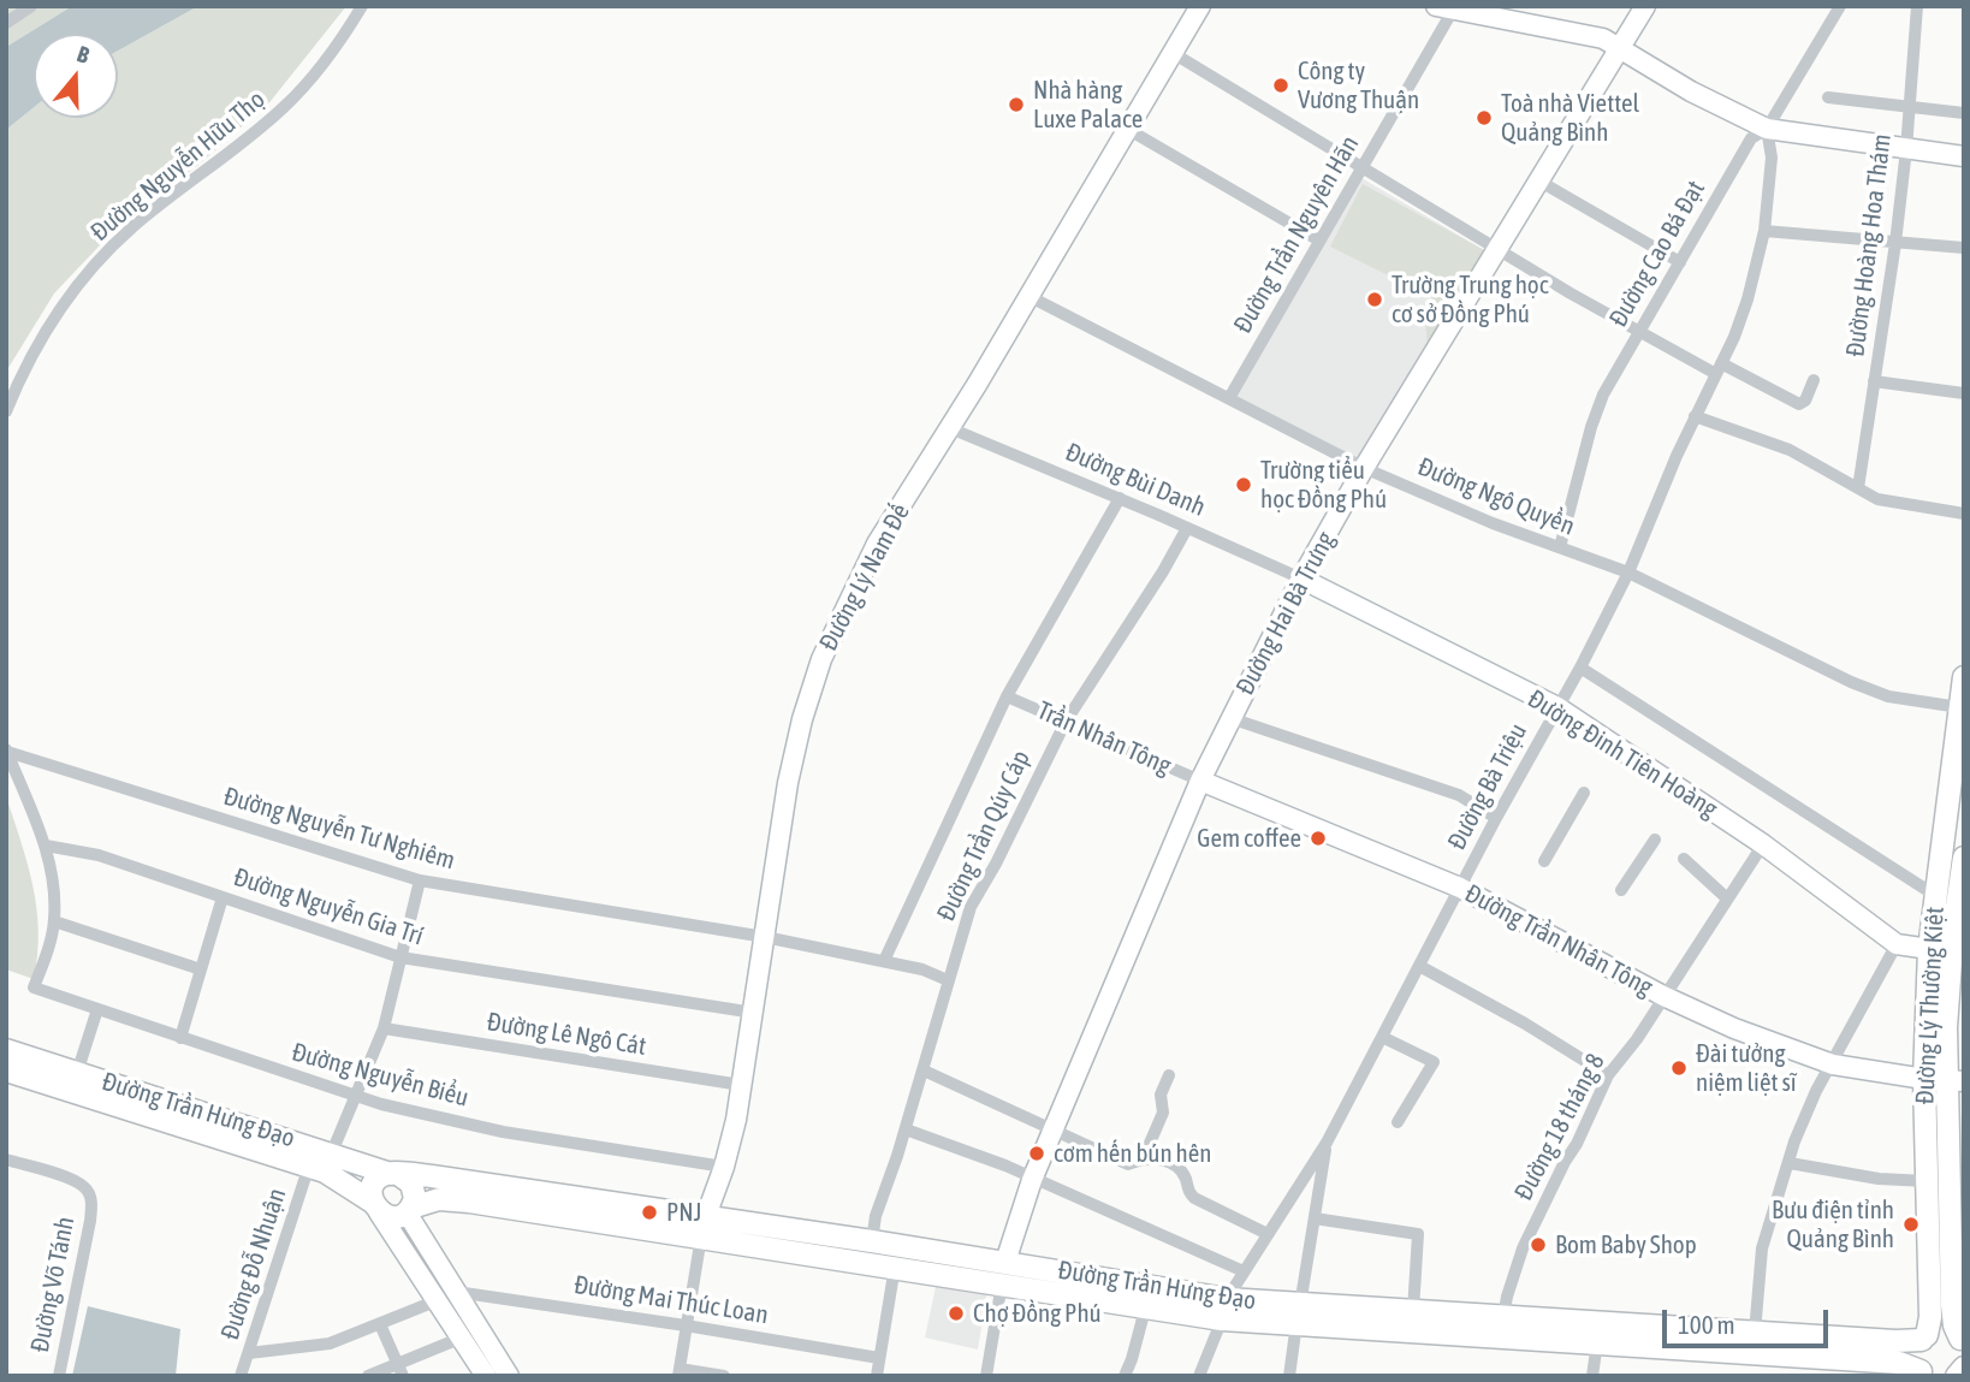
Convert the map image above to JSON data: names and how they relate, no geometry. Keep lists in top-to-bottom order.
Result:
{
  "streets": {
    "main road": ["Đường Lý Thường Kiệt", "Đường Trần Hưng Đạo"],
    "street": [
      "Đường Nguyễn Hữu Thọ",
      "Đường Trần Nguyên Hãn",
      "Đường Hoàng Hoa Thám",
      "Đường Cao Bá Đạt",
      "Đường Bùi Danh",
      "Đường Ngô Quyền",
      "Đường Lý Nam Đế",
      "Đường Hai Bà Trưng",
      "Trần Nhân Tông",
      "Đường Đinh Tiên Hoàng",
      "Đường Bà Triệu",
      "Đường Nguyễn Tư Nghiêm",
      "Đường Trần Qúy Cáp",
      "Đường Nguyễn Gia Trí",
      "Đường Trần Nhân Tông",
      "Đường Lê Ngô Cát",
      "Đường Nguyễn Biểu",
      "Đường 18 tháng 8",
      "Đường Đỗ Nhuận",
      "Đường Võ Tánh",
      "Đường Mai Thúc Loan"
    ]
  },
  "crossings": [
    ["Đường Trần Nguyên Hãn", "Đường Ngô Quyền"],
    ["Đường Cao Bá Đạt", "Đường Ngô Quyền"],
    ["Đường Cao Bá Đạt", "Đường Bà Triệu"],
    ["Đường Bùi Danh", "Đường Lý Nam Đế"],
    ["Đường Bùi Danh", "Đường Hai Bà Trưng"],
    ["Đường Bùi Danh", "Đường Đinh Tiên Hoàng"],
    ["Đường Bùi Danh", "Đường Trần Qúy Cáp"],
    ["Đường Ngô Quyền", "Đường Lý Nam Đế"],
    ["Đường Ngô Quyền", "Đường Hai Bà Trưng"],
    ["Đường Ngô Quyền", "Đường Bà Triệu"],
    ["Đường Ngô Quyền", "Đường Lý Thường Kiệt"],
    ["Đường Lý Nam Đế", "Đường Nguyễn Tư Nghiêm"],
    ["Đường Lý Nam Đế", "Đường Nguyễn Gia Trí"],
    ["Đường Lý Nam Đế", "Đường Lê Ngô Cát"],
    ["Đường Lý Nam Đế", "Đường Nguyễn Biểu"],
    ["Đường Lý Nam Đế", "Đường Trần Hưng Đạo"],
    ["Đường Hai Bà Trưng", "Trần Nhân Tông"],
    ["Đường Hai Bà Trưng", "Đường Đinh Tiên Hoàng"],
    ["Đường Hai Bà Trưng", "Đường Trần Nhân Tông"],
    ["Đường Hai Bà Trưng", "Đường Trần Hưng Đạo"],
    ["Trần Nhân Tông", "Đường Trần Qúy Cáp"],
    ["Trần Nhân Tông", "Đường Trần Nhân Tông"],
    ["Đường Đinh Tiên Hoàng", "Đường Bà Triệu"],
    ["Đường Đinh Tiên Hoàng", "Đường Lý Thường Kiệt"],
    ["Đường Đinh Tiên Hoàng", "Đường 18 tháng 8"],
    ["Đường Bà Triệu", "Đường Trần Nhân Tông"],
    ["Đường Bà Triệu", "Đường Trần Hưng Đạo"],
    ["Đường Nguyễn Tư Nghiêm", "Đường Trần Qúy Cáp"],
    ["Đường Trần Qúy Cáp", "Đường Trần Hưng Đạo"],
    ["Đường Trần Nhân Tông", "Đường Lý Thường Kiệt"],
    ["Đường Trần Nhân Tông", "Đường 18 tháng 8"],
    ["Đường Lý Thường Kiệt", "Đường Trần Hưng Đạo"],
    ["Đường Trần Hưng Đạo", "Đường 18 tháng 8"],
    ["Đường Trần Hưng Đạo", "Đường Đỗ Nhuận"]
  ],
  "places": [
    "Công ty Vương Thuận",
    "Nhà hàng Luxe Palace",
    "Toà nhà Viettel Quảng Bình",
    "Trường Trung học cơ sở Đồng Phú",
    "Trường tiểu học Đồng Phú",
    "Gem coffee",
    "Đài tưởng niệm liệt sĩ",
    "cơm hến bún hên",
    "PNJ",
    "Bưu điện tỉnh Quảng Bình",
    "Bom Baby Shop",
    "Chợ Đồng Phú"
  ],
  "scale_bar": "100 m",
  "north": "top"
}
